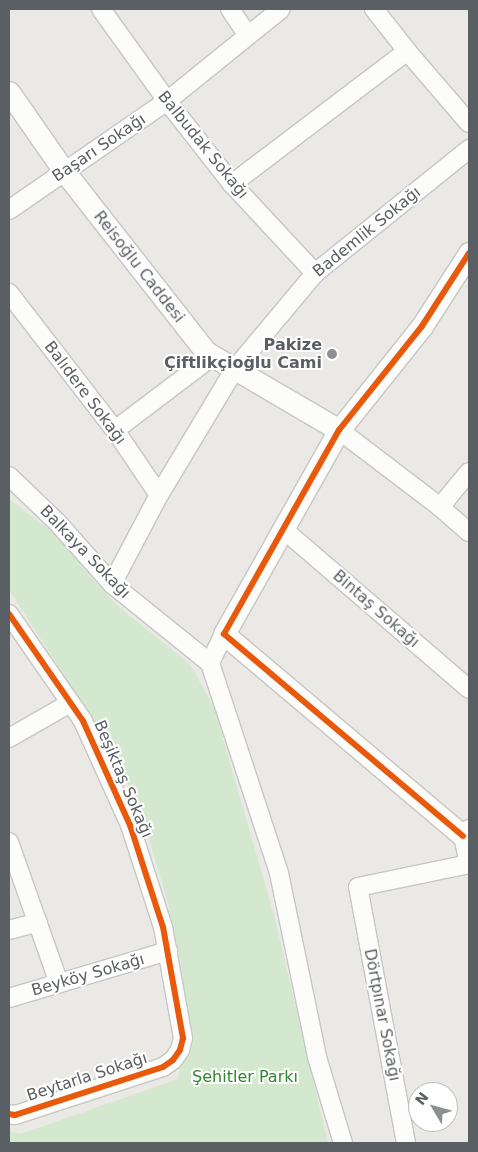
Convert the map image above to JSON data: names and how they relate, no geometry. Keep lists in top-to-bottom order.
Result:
{
  "streets": {
    "street": [
      "Balbudak Sokağı",
      "Başarı Sokağı",
      "Bademlik Sokağı",
      "Reisoğlu Caddesi",
      "Balıdere Sokağı",
      "Balkaya Sokağı",
      "Bintaş Sokağı",
      "Beşiktaş Sokağı",
      "Beyköy Sokağı",
      "Dörtpınar Sokağı",
      "Beytarla Sokağı"
    ]
  },
  "crossings": [
    ["Balbudak Sokağı", "Başarı Sokağı"],
    ["Balbudak Sokağı", "Bademlik Sokağı"],
    ["Başarı Sokağı", "Reisoğlu Caddesi"],
    ["Bademlik Sokağı", "Reisoğlu Caddesi"],
    ["Bademlik Sokağı", "Balıdere Sokağı"],
    ["Bademlik Sokağı", "Balkaya Sokağı"],
    ["Beşiktaş Sokağı", "Beyköy Sokağı"],
    ["Beşiktaş Sokağı", "Beytarla Sokağı"]
  ],
  "parks": ["Şehitler Parkı"],
  "places": ["Pakize Çiftlikçioğlu Cami"],
  "north": "top left"
}
